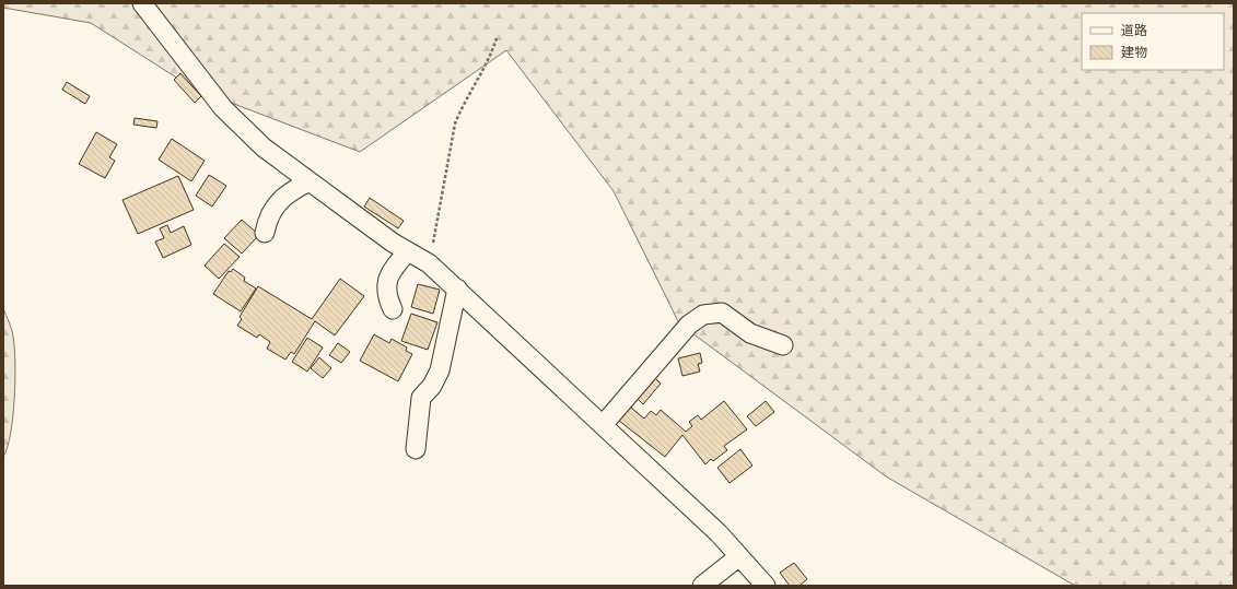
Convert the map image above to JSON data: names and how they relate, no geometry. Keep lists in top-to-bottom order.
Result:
{
  "legend": ["道路", "建物"]
}
